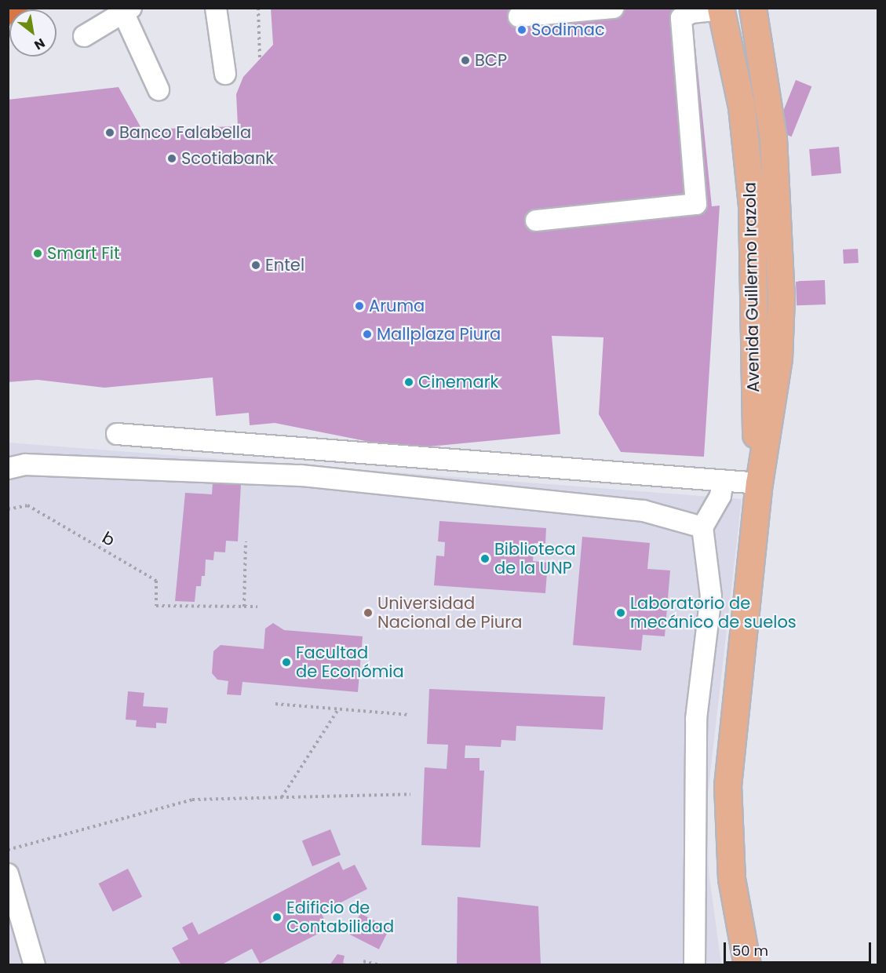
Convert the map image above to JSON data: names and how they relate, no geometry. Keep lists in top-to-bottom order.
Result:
{
  "streets": {
    "main road": ["Avenida Guillermo Irazola"],
    "path": ["b"]
  },
  "places": [
    "Sodimac",
    "BCP",
    "Banco Falabella",
    "Scotiabank",
    "Smart Fit",
    "Entel",
    "Aruma",
    "Mallplaza Piura",
    "Cinemark",
    "Biblioteca de la UNP",
    "Universidad Nacional de Piura",
    "Laboratorio de mecánico de suelos",
    "Facultad de Económia",
    "Edificio de Contabilidad"
  ],
  "scale_bar": "50 m",
  "north": "bottom right"
}
